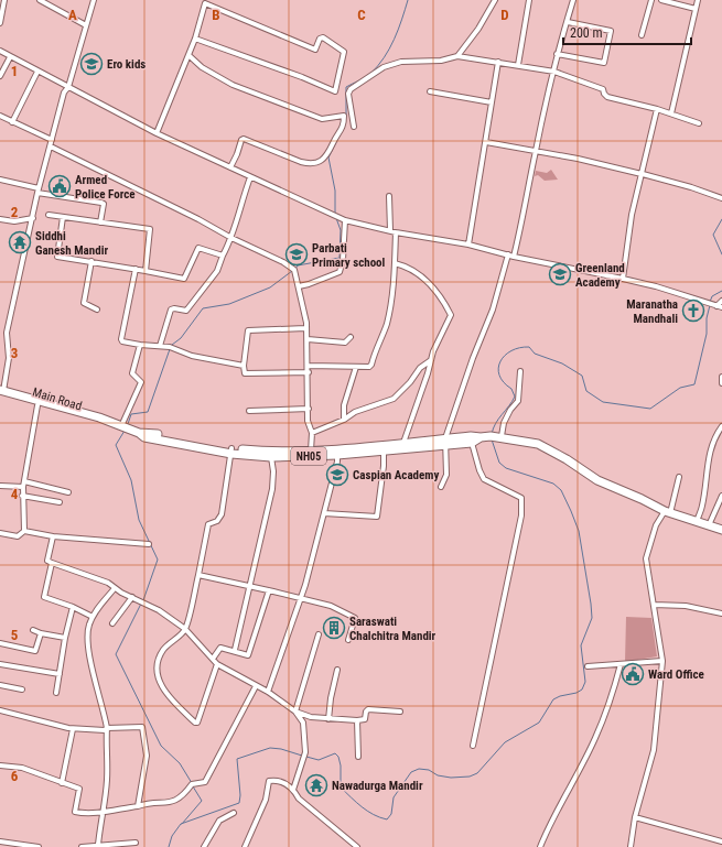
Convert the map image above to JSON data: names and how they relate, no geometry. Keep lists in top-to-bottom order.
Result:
{
  "streets": {
    "main road": ["Main Road", "NH05"]
  },
  "crossings": [
    ["Main Road", "NH05"]
  ],
  "places": {
    "school or university": [
      "Ero kids",
      "Parbati Primary school",
      "Greenland Academy",
      "Caspian Academy"
    ],
    "public building": ["Armed Police Force", "Ward Office"],
    "temple": ["Siddhi Ganesh Mandir", "Nawadurga Mandir"],
    "church": ["Maranatha Mandhali"],
    "building": ["Saraswati Chalchitra Mandir"]
  },
  "scale_bar": "200 m",
  "grid": {
    "columns": [
      "A",
      "B",
      "C",
      "D"
    ],
    "rows": [
      "1",
      "2",
      "3",
      "4",
      "5",
      "6"
    ]
  }
}
